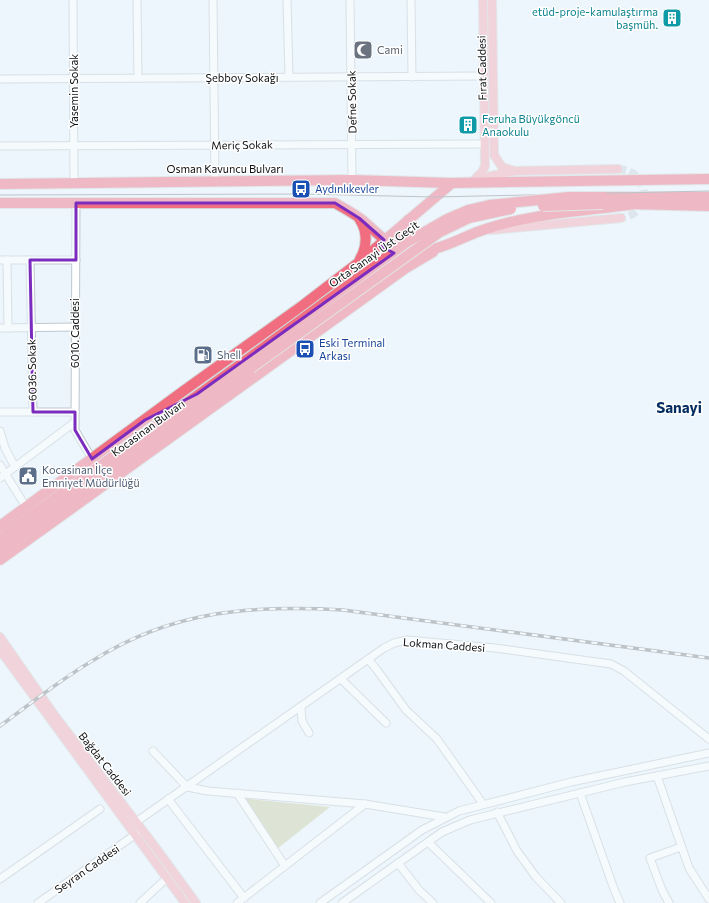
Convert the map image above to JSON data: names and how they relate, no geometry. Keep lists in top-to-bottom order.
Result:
{
  "streets": {
    "highway": ["Osman Kavuncu Bulvarı", "Orta Sanayi Üst Geçit", "Kocasinan Bulvarı"],
    "main road": ["Fırat Caddesi", "Bağdat Caddesi"],
    "street": [
      "Şebboy Sokağı",
      "Yasemin Sokak",
      "Defne Sokak",
      "Meriç Sokak",
      "6010. Caddesi",
      "6036. Sokak",
      "Lokman Caddesi",
      "Seyran Caddesi"
    ]
  },
  "crossings": [
    ["Fırat Caddesi", "Şebboy Sokağı"],
    ["Fırat Caddesi", "Meriç Sokak"],
    ["Şebboy Sokağı", "Yasemin Sokak"],
    ["Şebboy Sokağı", "Defne Sokak"],
    ["Yasemin Sokak", "Meriç Sokak"],
    ["Yasemin Sokak", "Osman Kavuncu Bulvarı"],
    ["Defne Sokak", "Meriç Sokak"],
    ["Defne Sokak", "Osman Kavuncu Bulvarı"],
    ["Orta Sanayi Üst Geçit", "Kocasinan Bulvarı"],
    ["Lokman Caddesi", "Bağdat Caddesi"],
    ["Bağdat Caddesi", "Seyran Caddesi"]
  ],
  "districts": ["Sanayi"],
  "places": {
    "building": ["etüd-proje-kamulaştırma başmüh.", "Feruha Büyükgöncü Anaokulu"],
    "mosque": ["Cami"],
    "bus stop": ["Aydınlıkevler", "Eski Terminal Arkası"],
    "fuel station": ["Shell"],
    "public building": ["Kocasinan İlçe Emniyet Müdürlüğü"]
  }
}
